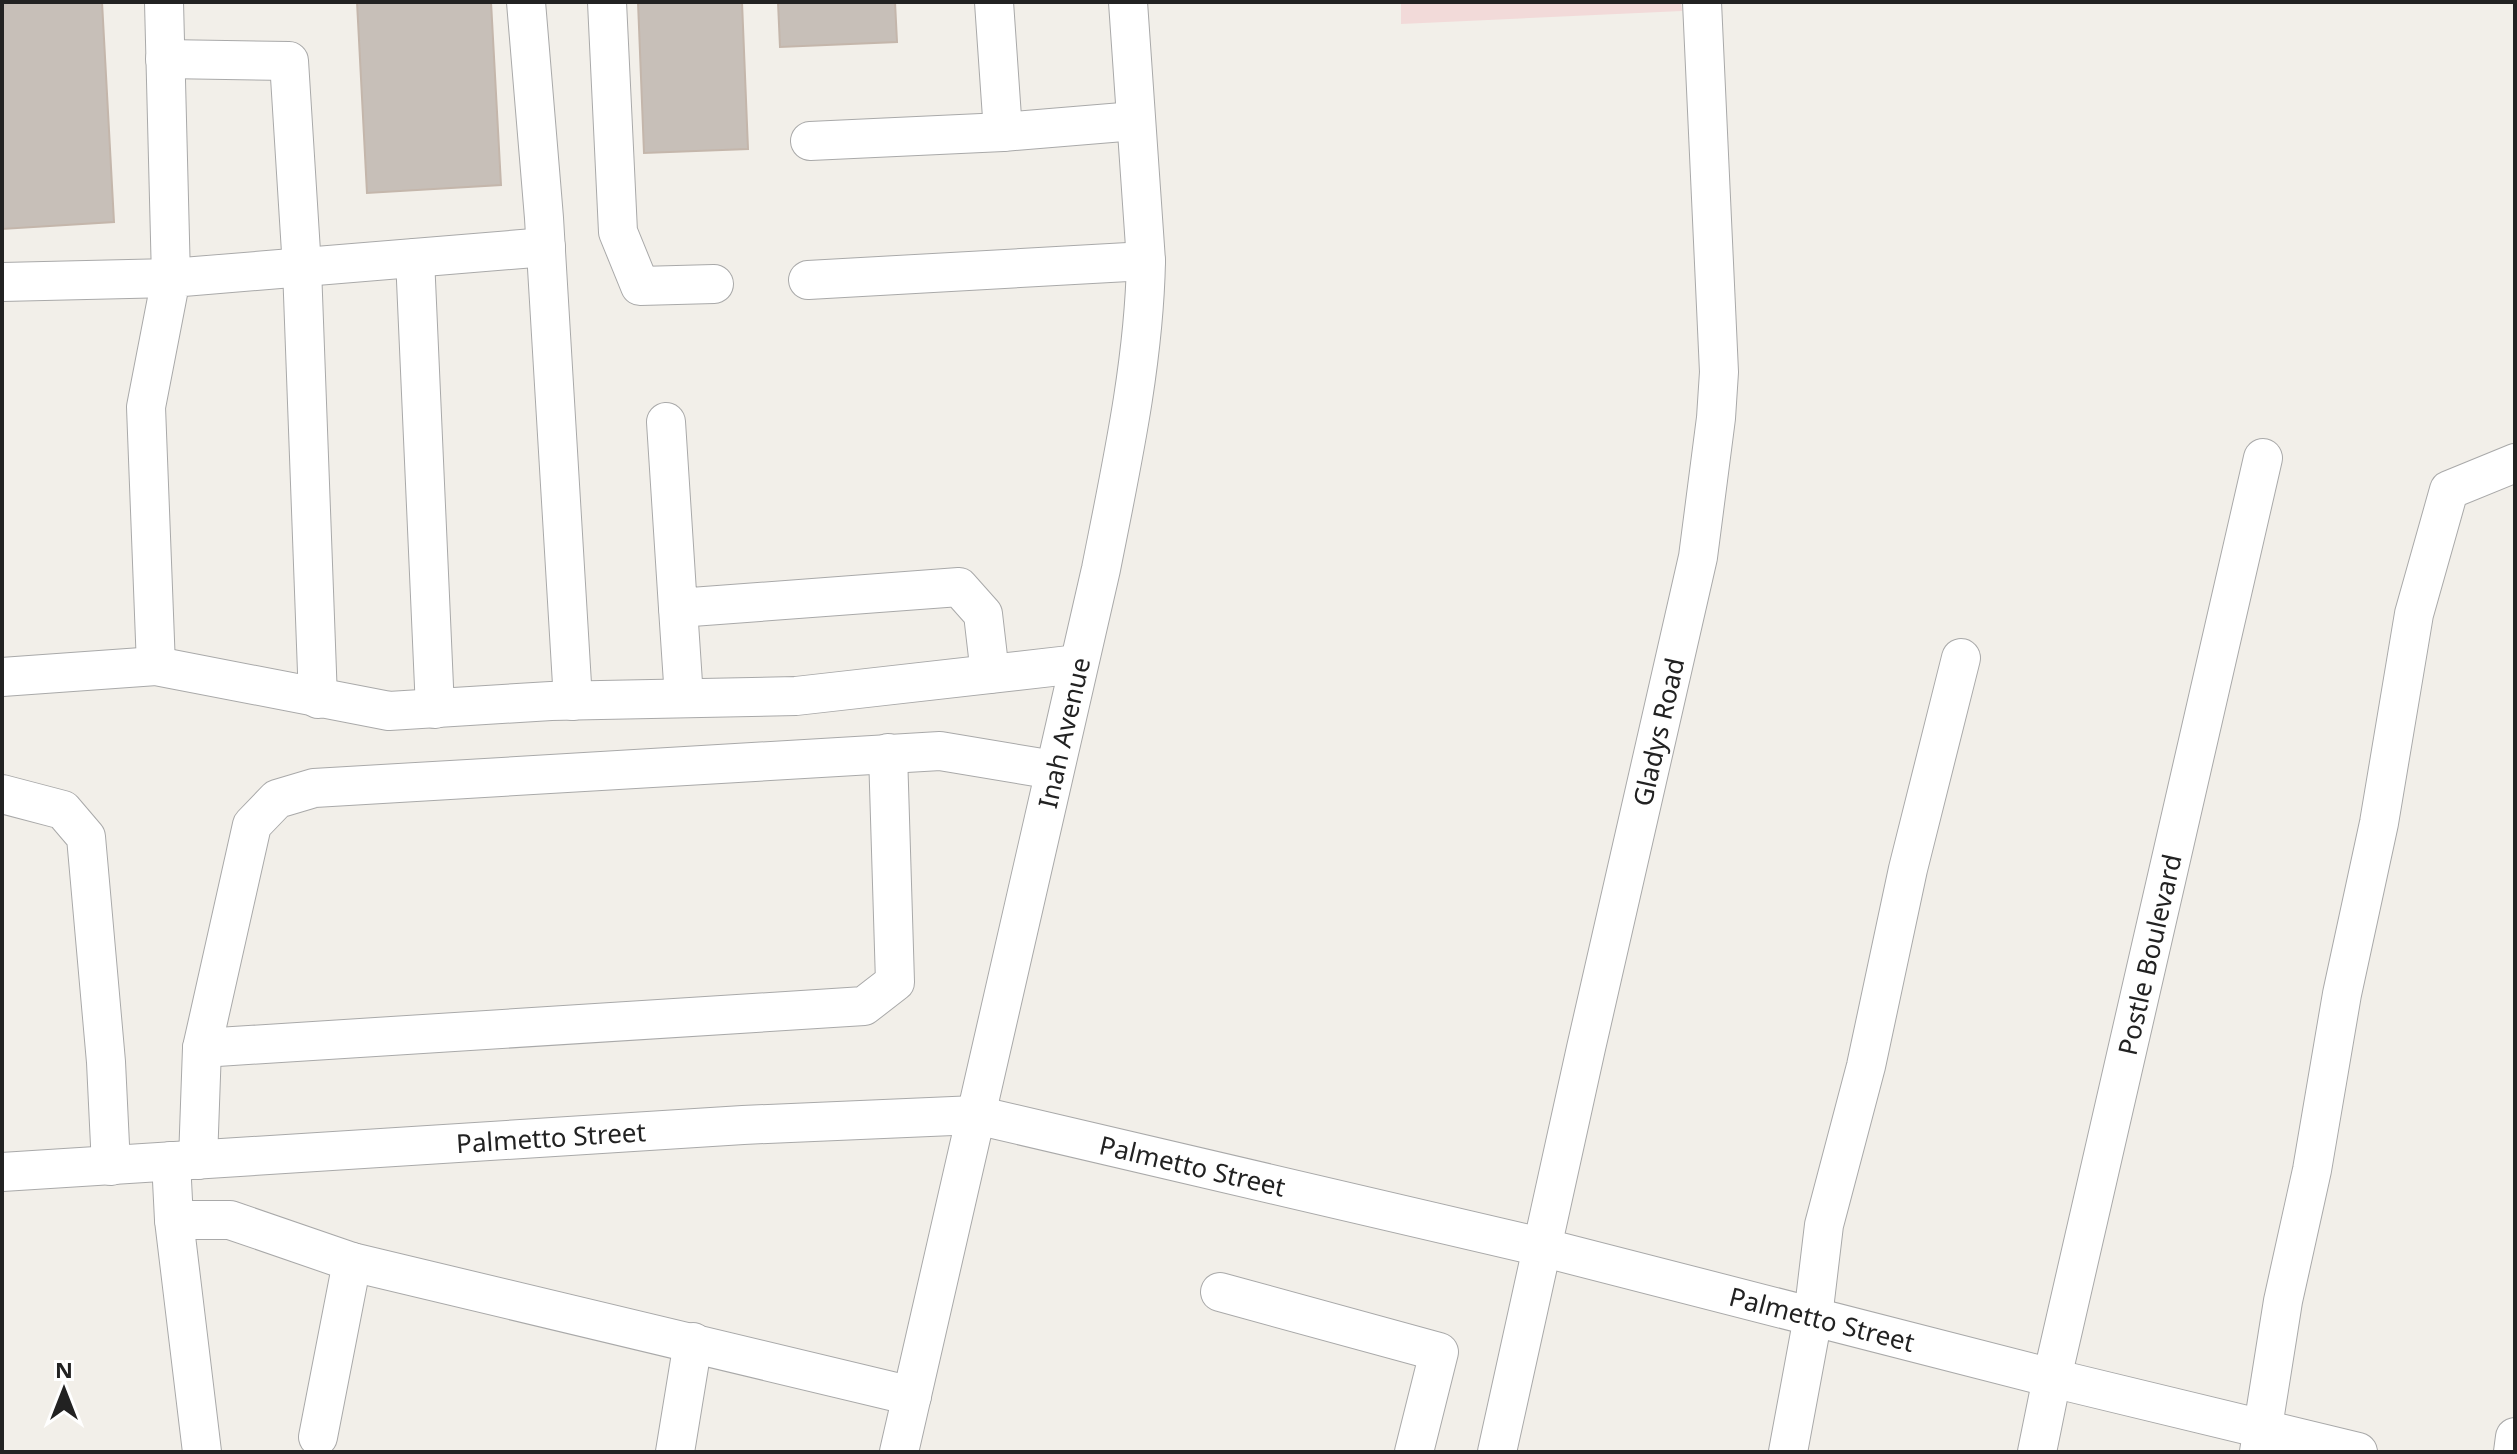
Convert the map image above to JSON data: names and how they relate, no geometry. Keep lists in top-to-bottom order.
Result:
{
  "streets": {
    "street": [
      "Inah Avenue",
      "Gladys Road",
      "Postle Boulevard",
      "Palmetto Street"
    ]
  },
  "crossings": [
    ["Inah Avenue", "Palmetto Street"],
    ["Gladys Road", "Palmetto Street"],
    ["Postle Boulevard", "Palmetto Street"]
  ],
  "north": "top"
}
